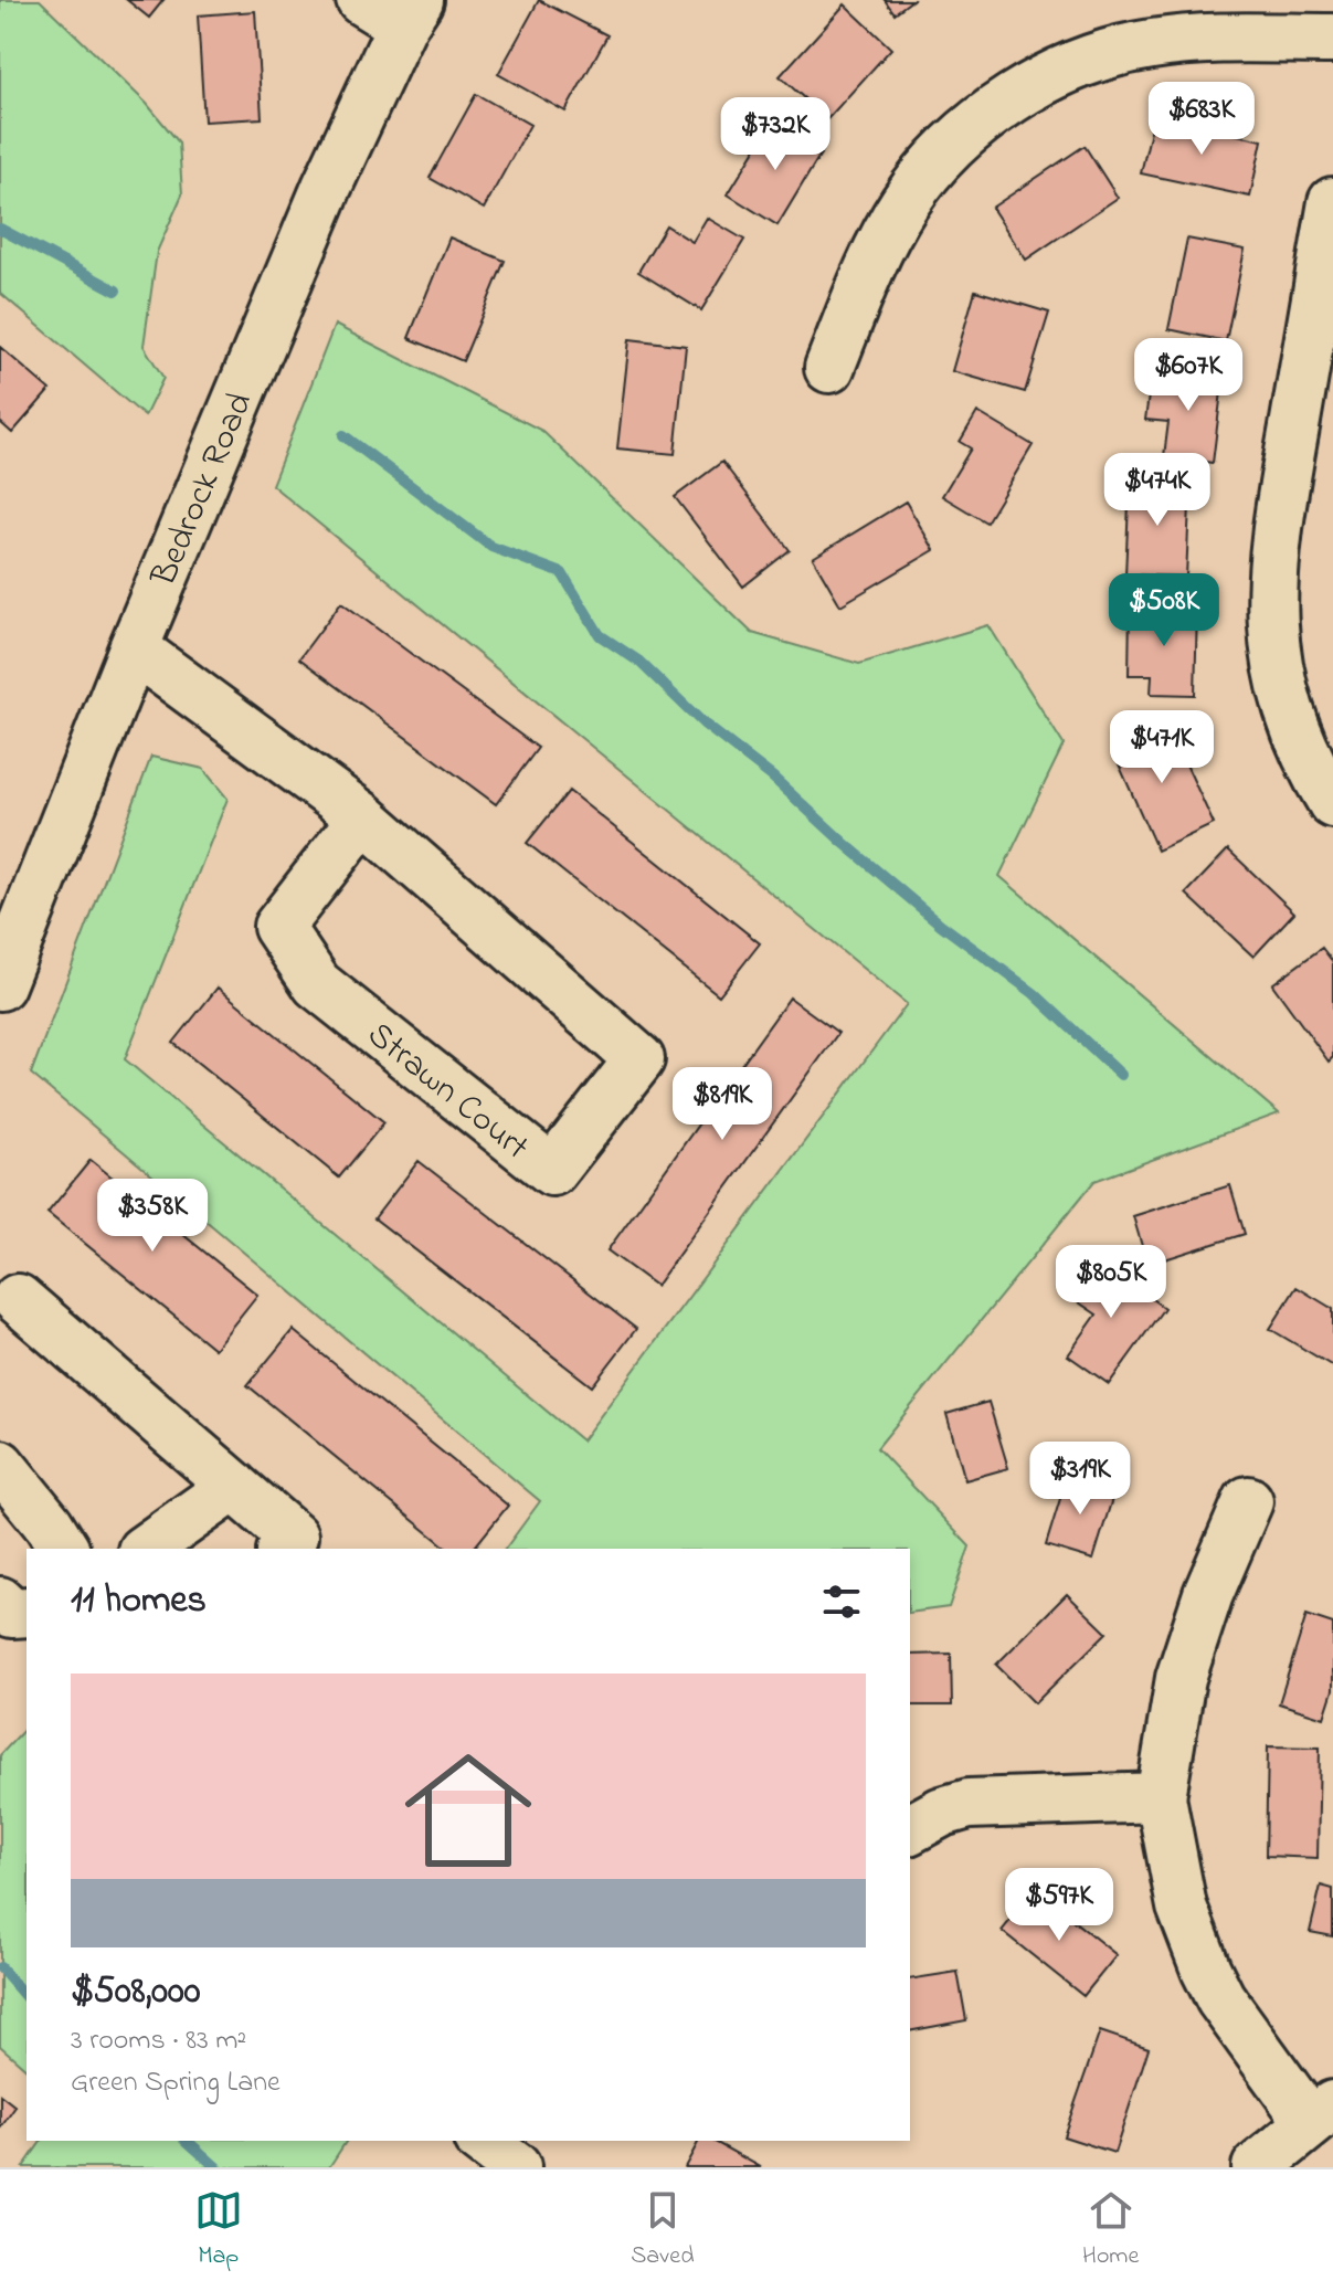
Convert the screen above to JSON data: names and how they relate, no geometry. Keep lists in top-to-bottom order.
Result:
{
  "streets": {
    "street": ["Bedrock Road", "Strawn Court"]
  },
  "crossings": [
    ["Bedrock Road", "Strawn Court"]
  ],
  "page": {
    "price": [
      "$683K",
      "$732K",
      "$607K",
      "$474K",
      "$508K",
      "$471K",
      "$819K",
      "$358K",
      "$805K",
      "$319K",
      "$597K"
    ],
    "heading": "11 homes",
    "list": [
      {
        "name": "$508,000",
        "note": "3 rooms · 83 m² · Green Spring Lane"
      }
    ],
    "tabs": ["Map", "Saved", "Home"]
  }
}
